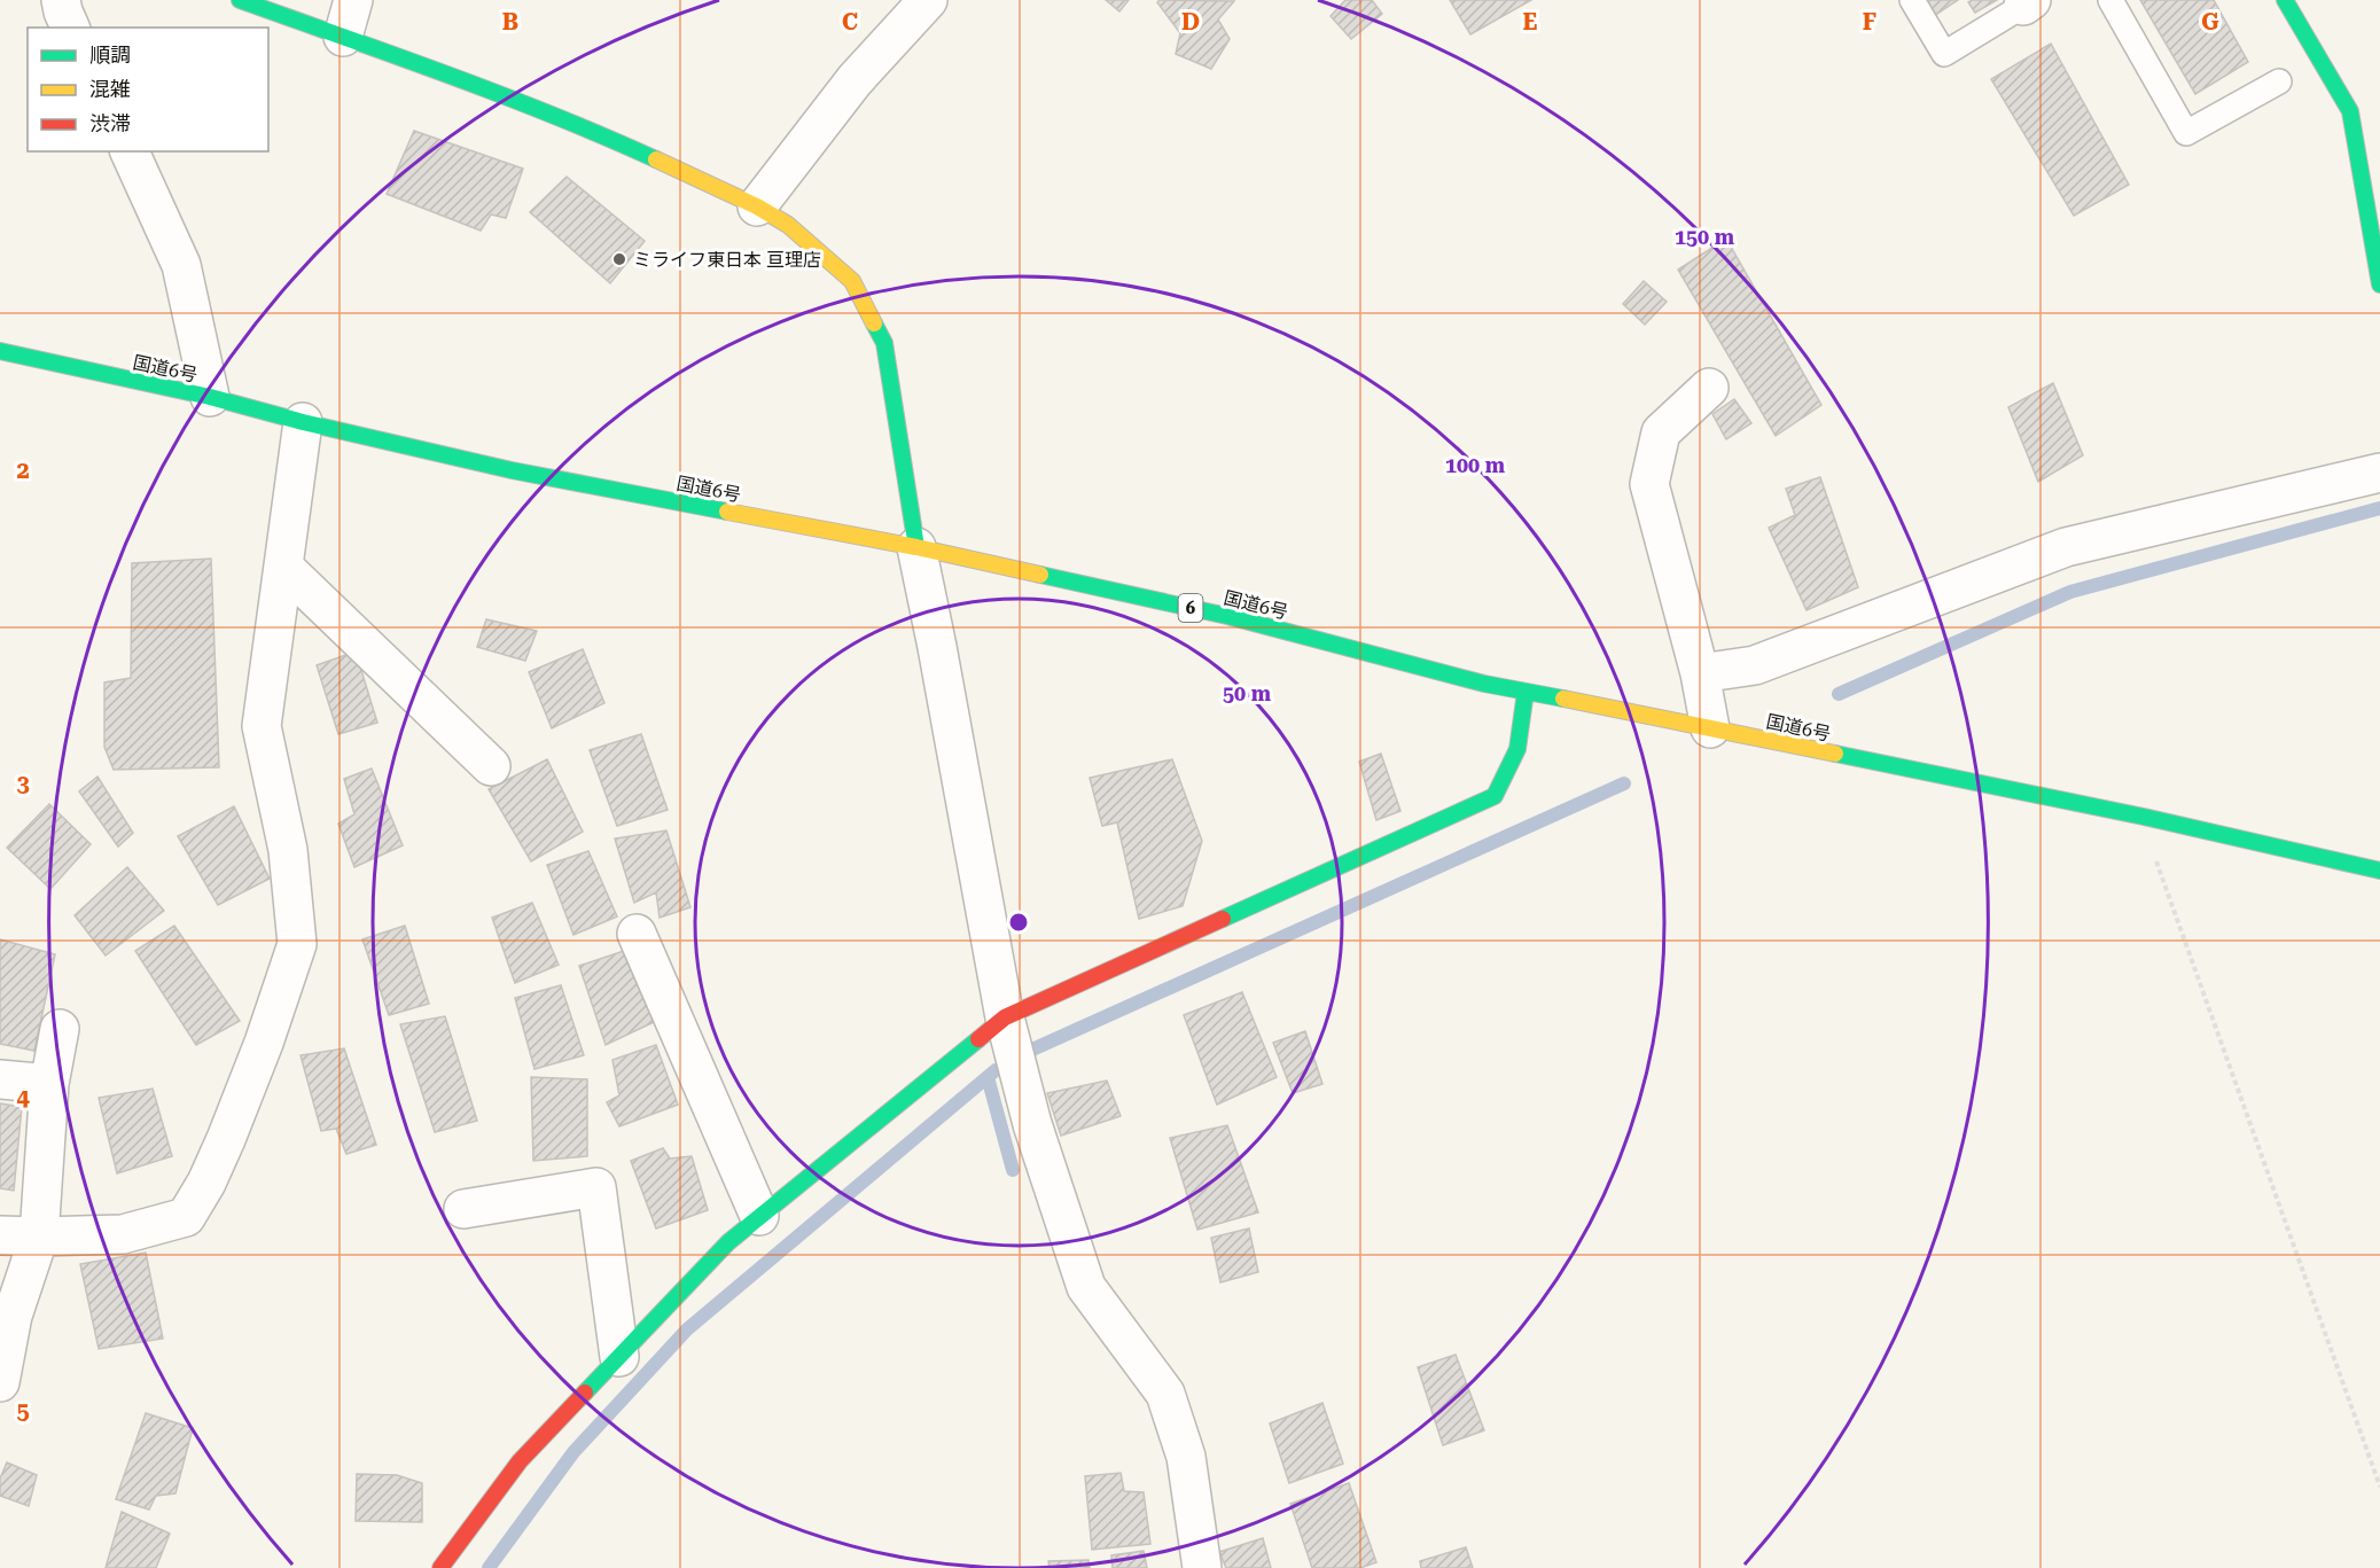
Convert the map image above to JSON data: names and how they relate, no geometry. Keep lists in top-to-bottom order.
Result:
{
  "streets": {
    "main road": ["国道6号", "6"]
  },
  "places": ["ミライフ東日本 亘理店"],
  "legend": ["順調", "混雑", "渋滞"],
  "grid": {
    "columns": [
      "B",
      "C",
      "D",
      "E",
      "F",
      "G"
    ],
    "rows": [
      "2",
      "3",
      "4",
      "5"
    ]
  },
  "rings": ["150 m", "100 m", "50 m"]
}
